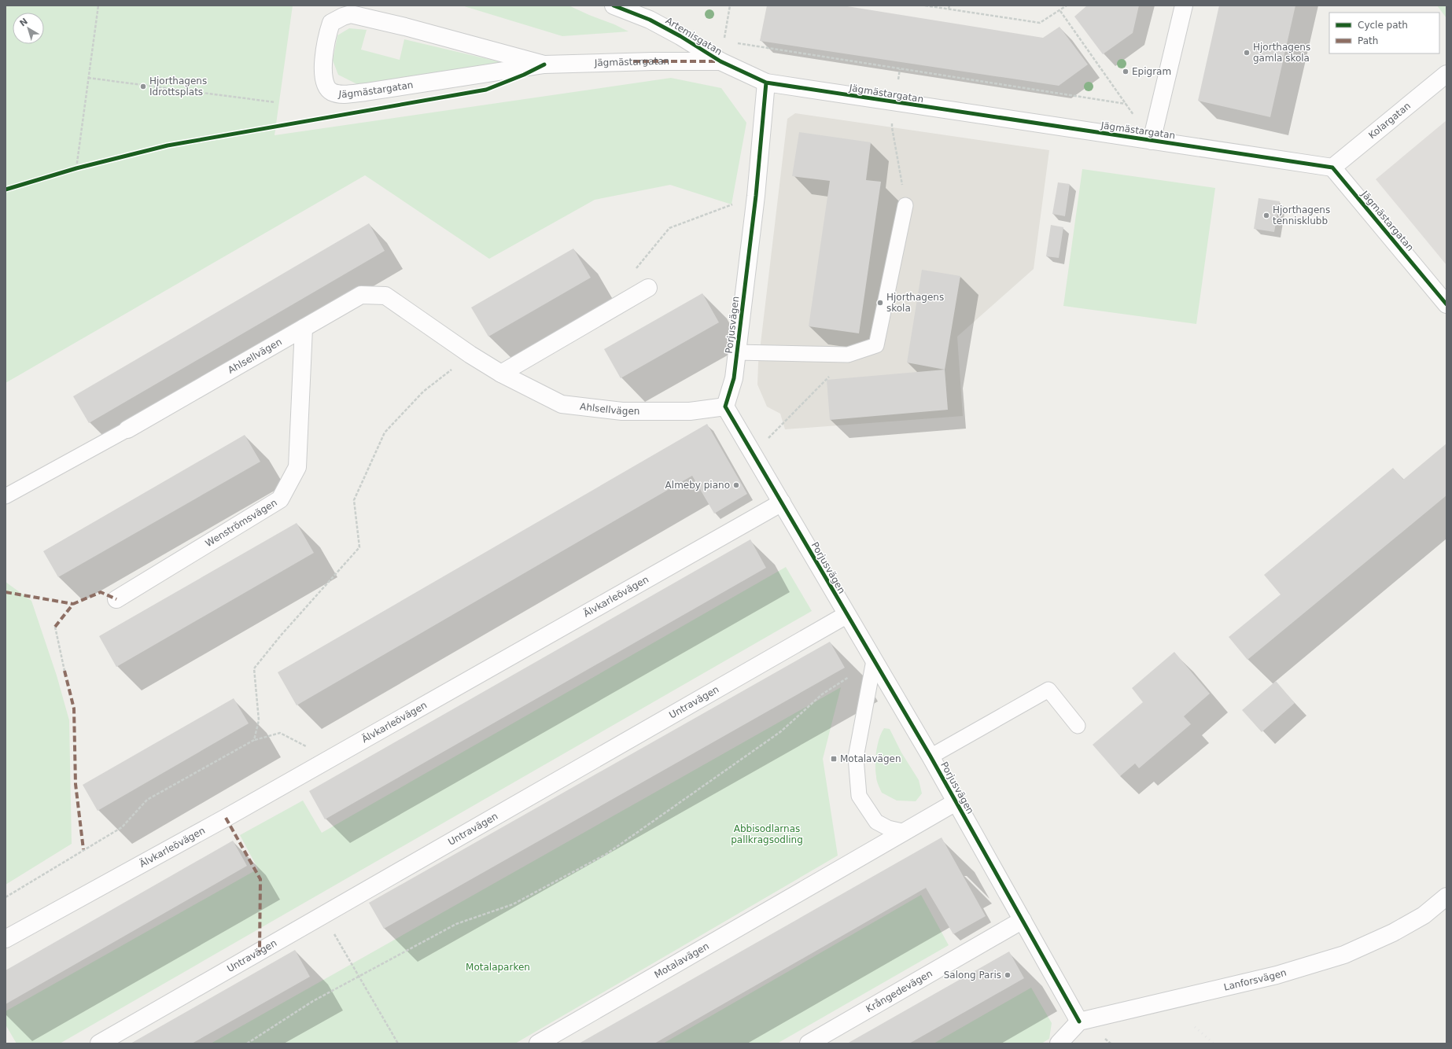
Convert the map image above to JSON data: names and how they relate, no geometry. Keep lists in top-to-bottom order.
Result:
{
  "streets": {
    "street": [
      "Artemisgatan",
      "Jägmästargatan",
      "Kolargatan",
      "Porjusvägen",
      "Ahlsellvägen",
      "Wenströmsvägen",
      "Älvkarleövägen",
      "Untravägen",
      "Motalavägen",
      "Lanforsvägen",
      "Krångedevägen"
    ]
  },
  "crossings": [
    ["Artemisgatan", "Jägmästargatan"],
    ["Artemisgatan", "Porjusvägen"],
    ["Jägmästargatan", "Kolargatan"],
    ["Jägmästargatan", "Porjusvägen"],
    ["Porjusvägen", "Ahlsellvägen"],
    ["Porjusvägen", "Älvkarleövägen"],
    ["Porjusvägen", "Untravägen"],
    ["Porjusvägen", "Motalavägen"],
    ["Porjusvägen", "Lanforsvägen"],
    ["Porjusvägen", "Krångedevägen"],
    ["Ahlsellvägen", "Wenströmsvägen"]
  ],
  "parks": ["Abbisodlarnas pallkragsodling", "Motalaparken"],
  "places": {
    "other": [
      "Hjorthagens gamla skola",
      "Epigram",
      "Hjorthagens Idrottsplats",
      "Hjorthagens tennisklubb",
      "Hjorthagens skola",
      "Almeby piano",
      "Salong Paris"
    ],
    "transit": ["Motalavägen"]
  },
  "legend": ["Cycle path", "Path"],
  "north": "top left"
}
